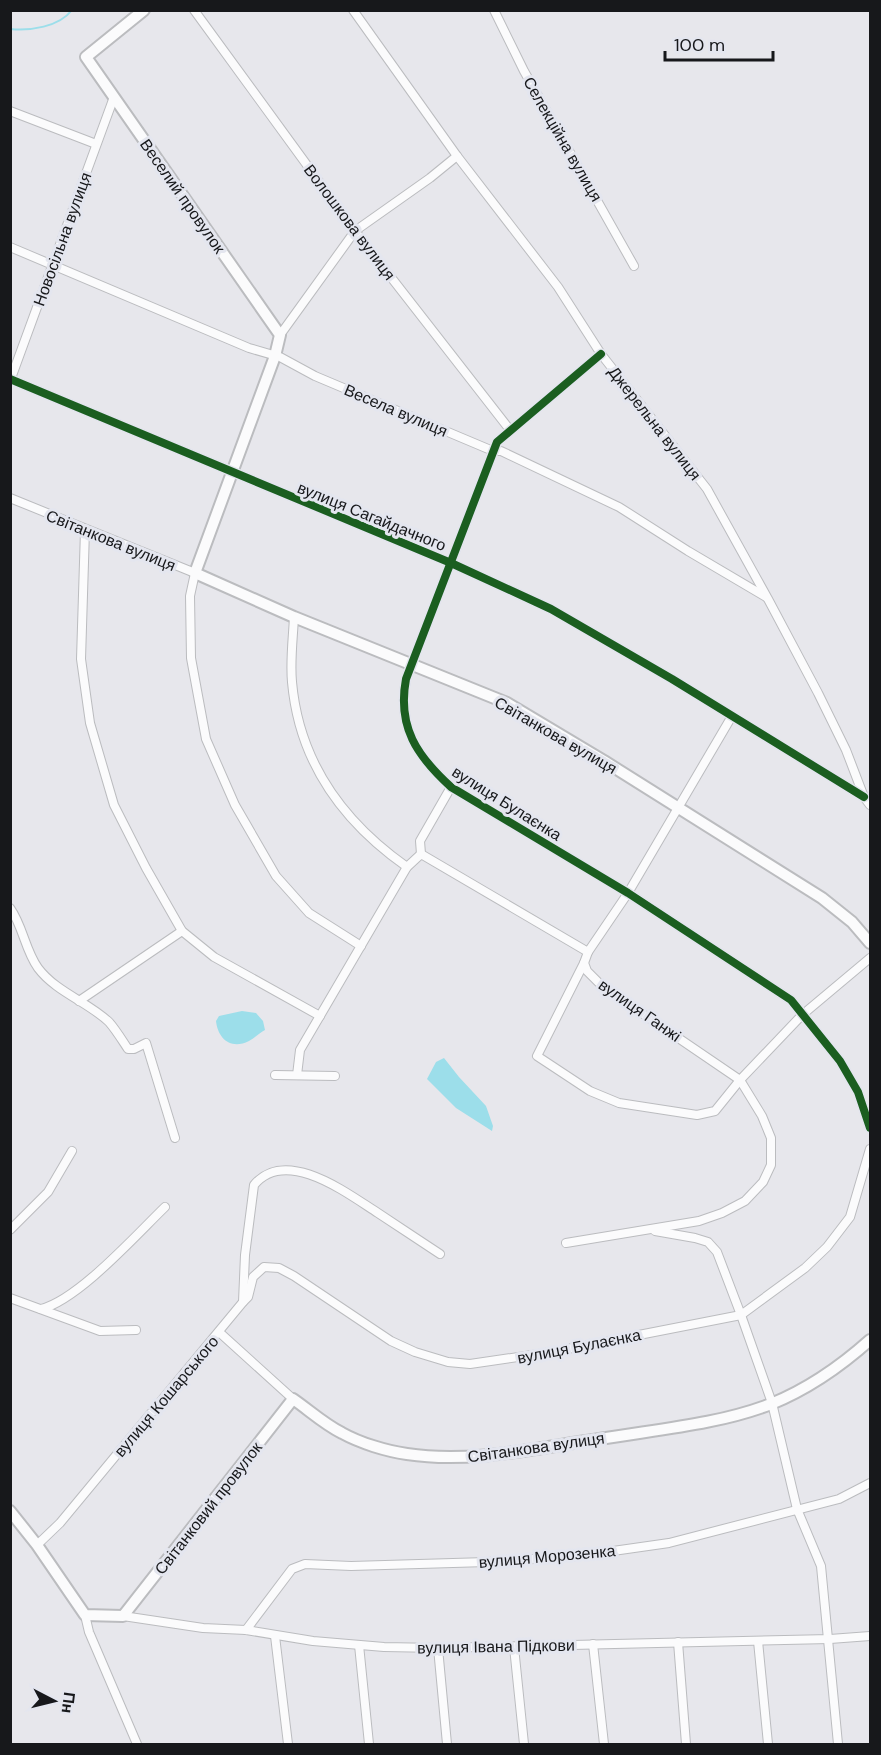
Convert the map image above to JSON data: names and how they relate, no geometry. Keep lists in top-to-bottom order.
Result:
{
  "streets": {
    "street": [
      "Селекційна вулиця",
      "Веселий провулок",
      "Волошкова вулиця",
      "Новосільна вулиця",
      "Весела вулиця",
      "Джерельна вулиця",
      "вулиця Сагайдачного",
      "Світанкова вулиця",
      "вулиця Булаєнка",
      "вулиця Ганжі",
      "вулиця Кошарського",
      "Світанковий провулок",
      "вулиця Морозенка",
      "вулиця Івана Підкови"
    ]
  },
  "crossings": [
    ["Веселий провулок", "Новосільна вулиця"],
    ["Волошкова вулиця", "вулиця Булаєнка"],
    ["Новосільна вулиця", "Весела вулиця"],
    ["Новосільна вулиця", "вулиця Сагайдачного"],
    ["Весела вулиця", "Джерельна вулиця"],
    ["Весела вулиця", "вулиця Булаєнка"],
    ["Джерельна вулиця", "вулиця Сагайдачного"],
    ["Джерельна вулиця", "вулиця Булаєнка"],
    ["вулиця Сагайдачного", "вулиця Булаєнка"],
    ["Світанкова вулиця", "вулиця Булаєнка"],
    ["Світанкова вулиця", "вулиця Кошарського"],
    ["Світанкова вулиця", "Світанковий провулок"],
    ["вулиця Булаєнка", "вулиця Кошарського"],
    ["Світанковий провулок", "вулиця Івана Підкови"],
    ["вулиця Морозенка", "вулиця Івана Підкови"]
  ],
  "scale_bar": "100 m",
  "north": "right"
}
